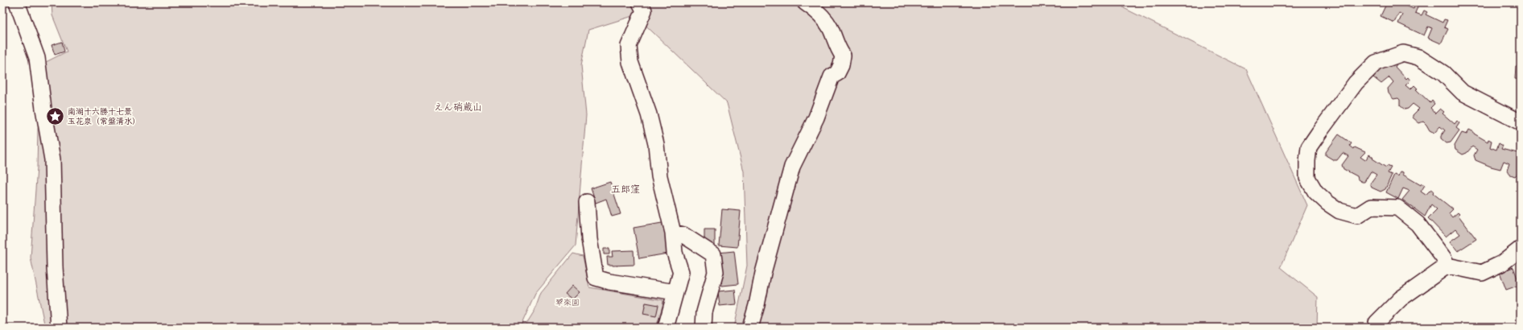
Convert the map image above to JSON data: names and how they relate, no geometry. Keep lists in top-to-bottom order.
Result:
{
  "districts": ["えん硝蔵山", "五郎窪"],
  "parks": ["翠楽園"],
  "places": {
    "place": ["南湖十六勝十七景 玉花泉（常盤清水）"]
  }
}
